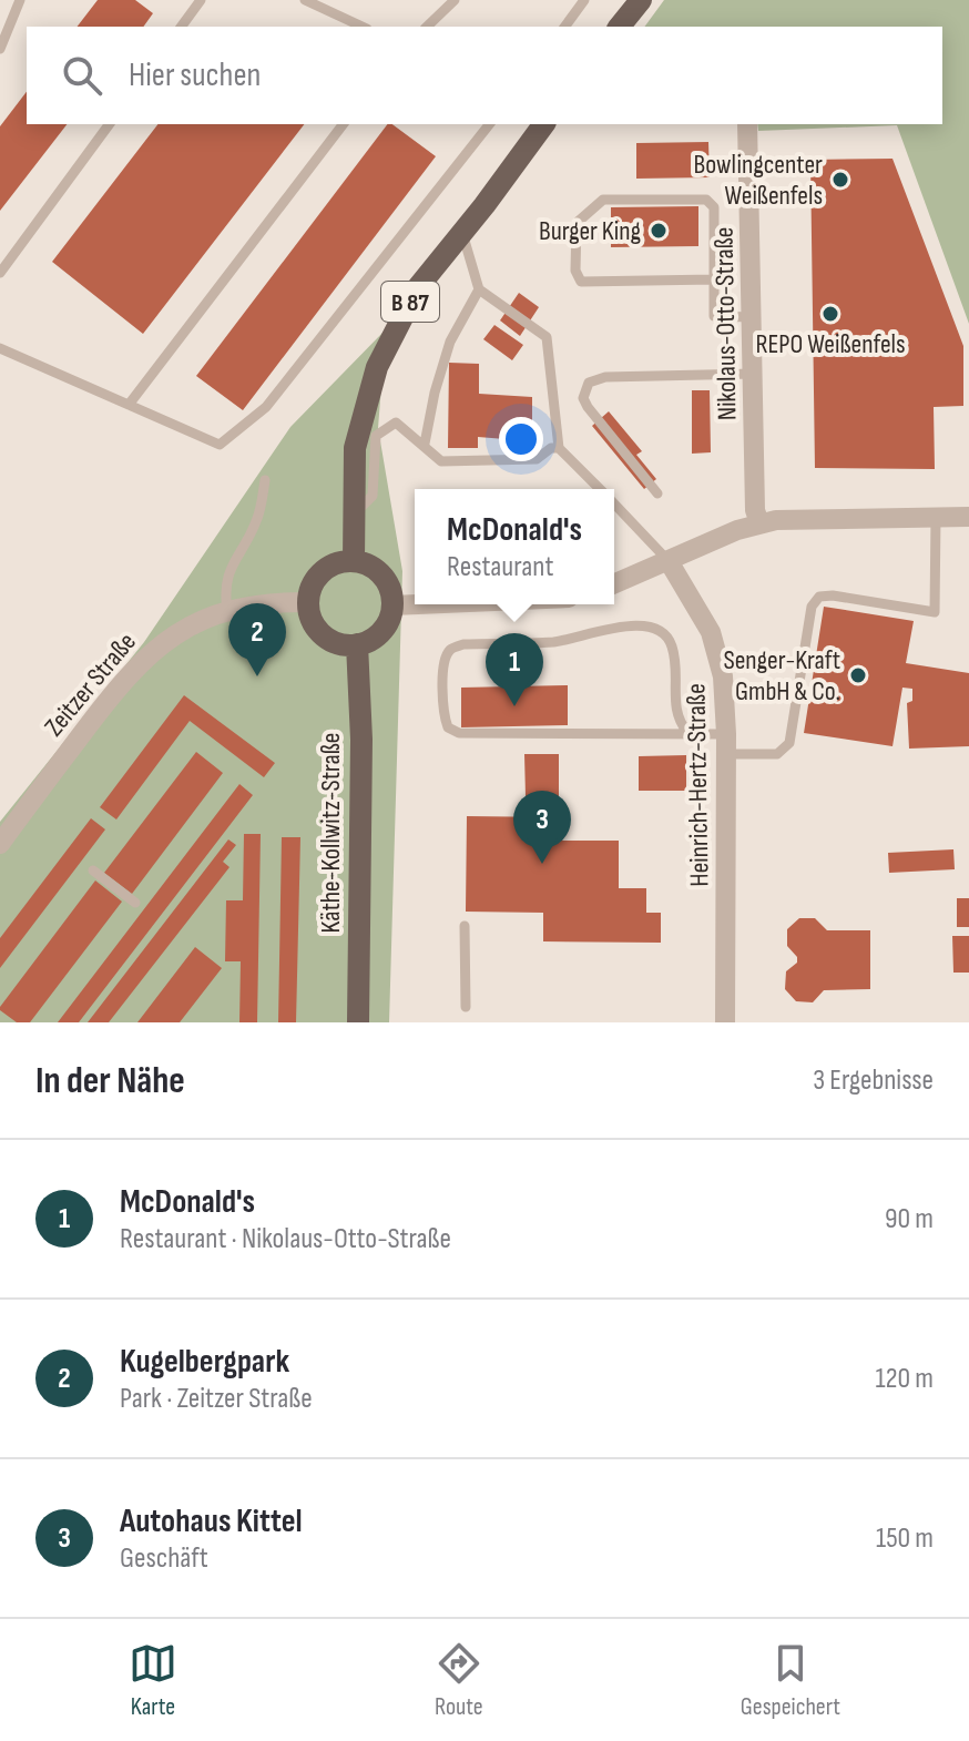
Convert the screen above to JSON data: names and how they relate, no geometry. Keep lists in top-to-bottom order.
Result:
{
  "streets": {
    "main road": ["B 87", "Käthe-Kollwitz-Straße"],
    "street": ["Nikolaus-Otto-Straße", "Zeitzer Straße", "Heinrich-Hertz-Straße"]
  },
  "crossings": [
    ["B 87", "Zeitzer Straße"],
    ["B 87", "Käthe-Kollwitz-Straße"],
    ["Zeitzer Straße", "Käthe-Kollwitz-Straße"]
  ],
  "places": [
    "Bowlingcenter Weißenfels",
    "Burger King",
    "REPO Weißenfels",
    "Senger-Kraft GmbH & Co."
  ],
  "page": {
    "search": "Hier suchen",
    "popup": ["McDonald's", "Restaurant"],
    "pins": ["2", "1", "3"],
    "heading": ["In der Nähe", "3 Ergebnisse"],
    "list": [
      {
        "mark": "1",
        "name": "McDonald's",
        "note": "Restaurant · Nikolaus-Otto-Straße",
        "value": "90 m"
      },
      {
        "mark": "2",
        "name": "Kugelbergpark",
        "note": "Park · Zeitzer Straße",
        "value": "120 m"
      },
      {
        "mark": "3",
        "name": "Autohaus Kittel",
        "note": "Geschäft",
        "value": "150 m"
      }
    ],
    "nav": ["Karte", "Route", "Gespeichert"]
  }
}
